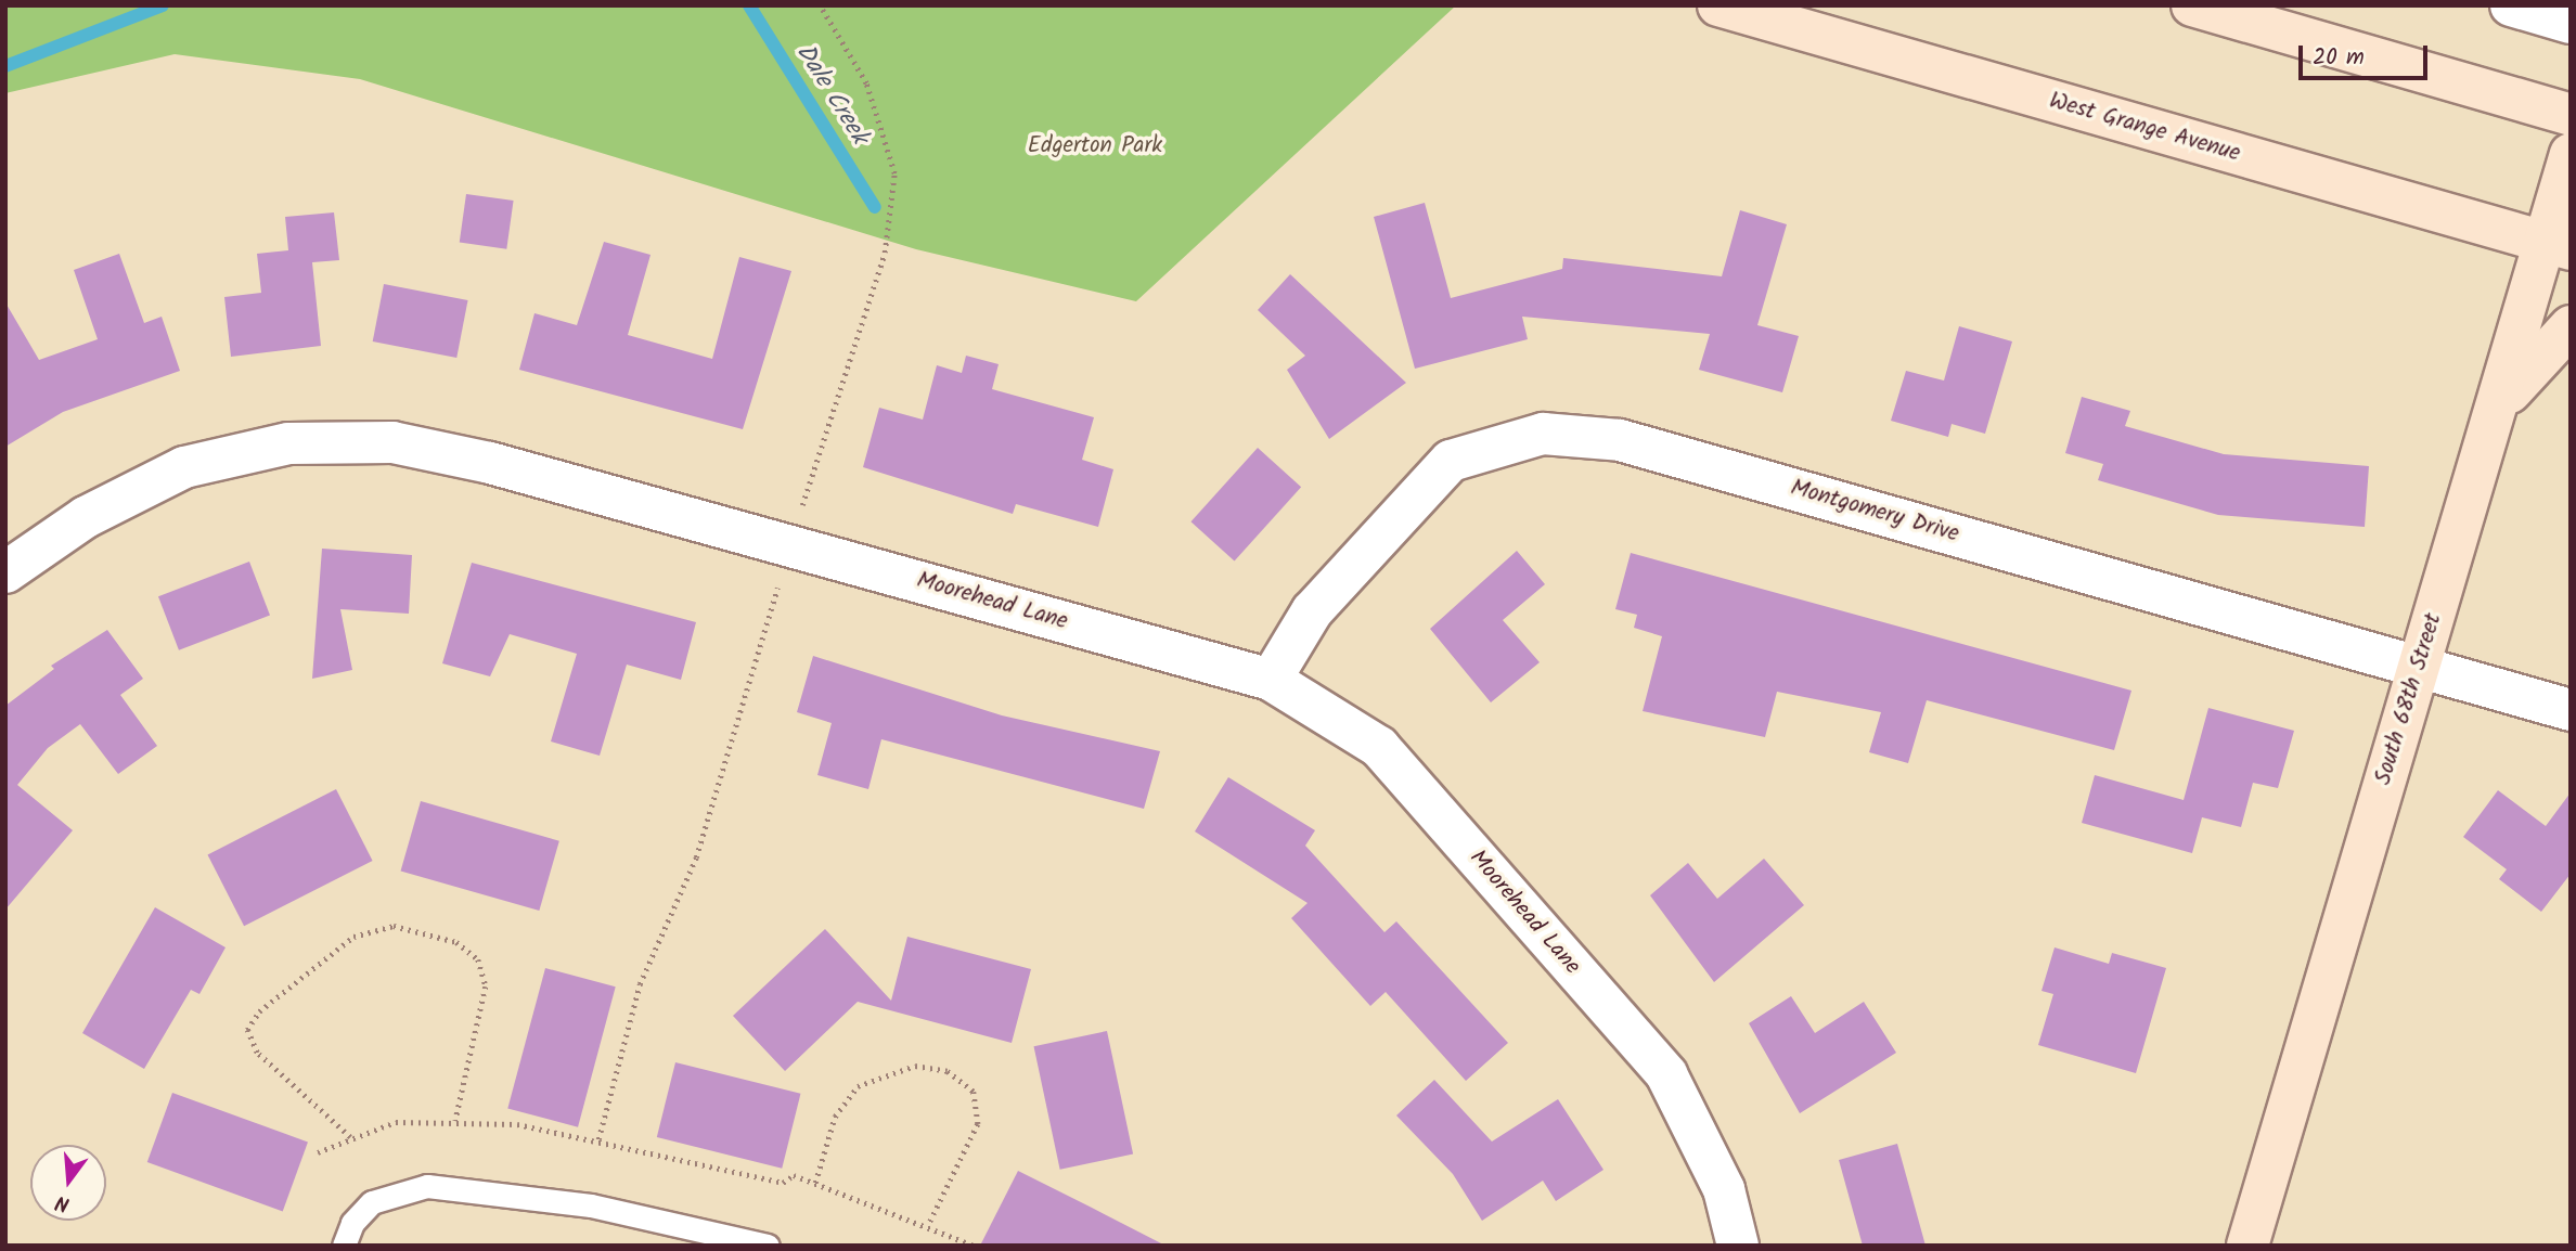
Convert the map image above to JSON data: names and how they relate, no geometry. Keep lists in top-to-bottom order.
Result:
{
  "streets": {
    "street": [
      "West Grange Avenue",
      "Montgomery Drive",
      "Moorehead Lane",
      "South 68th Street"
    ]
  },
  "crossings": [
    ["West Grange Avenue", "South 68th Street"],
    ["Montgomery Drive", "Moorehead Lane"],
    ["Montgomery Drive", "South 68th Street"]
  ],
  "water": ["Dale Creek"],
  "parks": ["Edgerton Park"],
  "scale_bar": "20 m",
  "north": "bottom"
}
